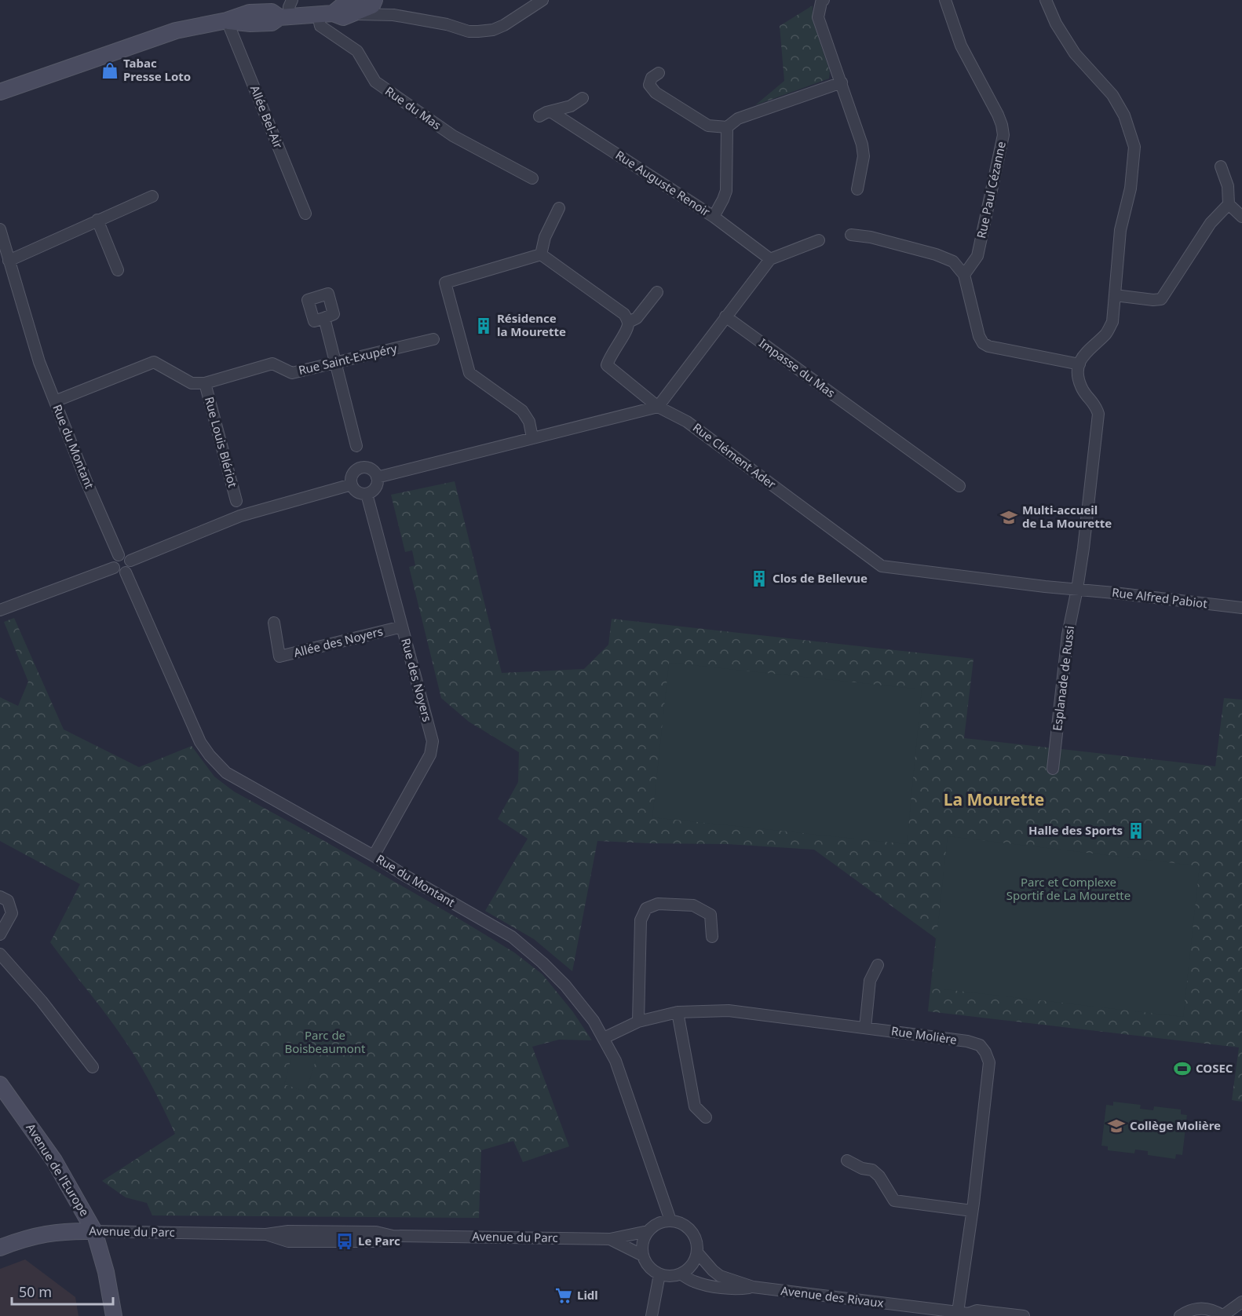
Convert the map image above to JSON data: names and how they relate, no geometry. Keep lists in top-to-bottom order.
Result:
{
  "streets": {
    "main road": ["Avenue de l'Europe", "Avenue du Parc"],
    "street": [
      "Rue du Mas",
      "Allée Bel-Air",
      "Rue Auguste Renoir",
      "Rue Paul Cézanne",
      "Rue Saint-Exupéry",
      "Impasse du Mas",
      "Rue Louis Blériot",
      "Rue du Montant",
      "Rue Clément Ader",
      "Rue Alfred Pabiot",
      "Allée des Noyers",
      "Esplanade de Russi",
      "Rue des Noyers",
      "Rue Molière",
      "Avenue des Rivaux"
    ]
  },
  "crossings": [
    ["Rue Saint-Exupéry", "Rue Louis Blériot"],
    ["Rue Saint-Exupéry", "Rue du Montant"],
    ["Rue du Montant", "Rue des Noyers"],
    ["Rue du Montant", "Rue Molière"],
    ["Rue du Montant", "Avenue du Parc"],
    ["Rue du Montant", "Avenue des Rivaux"],
    ["Rue Clément Ader", "Rue Alfred Pabiot"],
    ["Rue Clément Ader", "Esplanade de Russi"],
    ["Rue Alfred Pabiot", "Esplanade de Russi"],
    ["Allée des Noyers", "Rue des Noyers"],
    ["Rue Molière", "Avenue des Rivaux"],
    ["Avenue de l'Europe", "Avenue du Parc"],
    ["Avenue du Parc", "Avenue des Rivaux"]
  ],
  "districts": ["La Mourette"],
  "parks": ["Parc et Complexe Sportif de La Mourette", "Parc de Boisbeaumont"],
  "places": {
    "shop": ["Tabac Presse Loto"],
    "building": ["Résidence la Mourette", "Clos de Bellevue", "Halle des Sports"],
    "school or university": ["Multi-accueil de La Mourette", "Collège Molière"],
    "sports": ["COSEC"],
    "bus stop": ["Le Parc"],
    "supermarket": ["Lidl"]
  },
  "scale_bar": "50 m"
}
